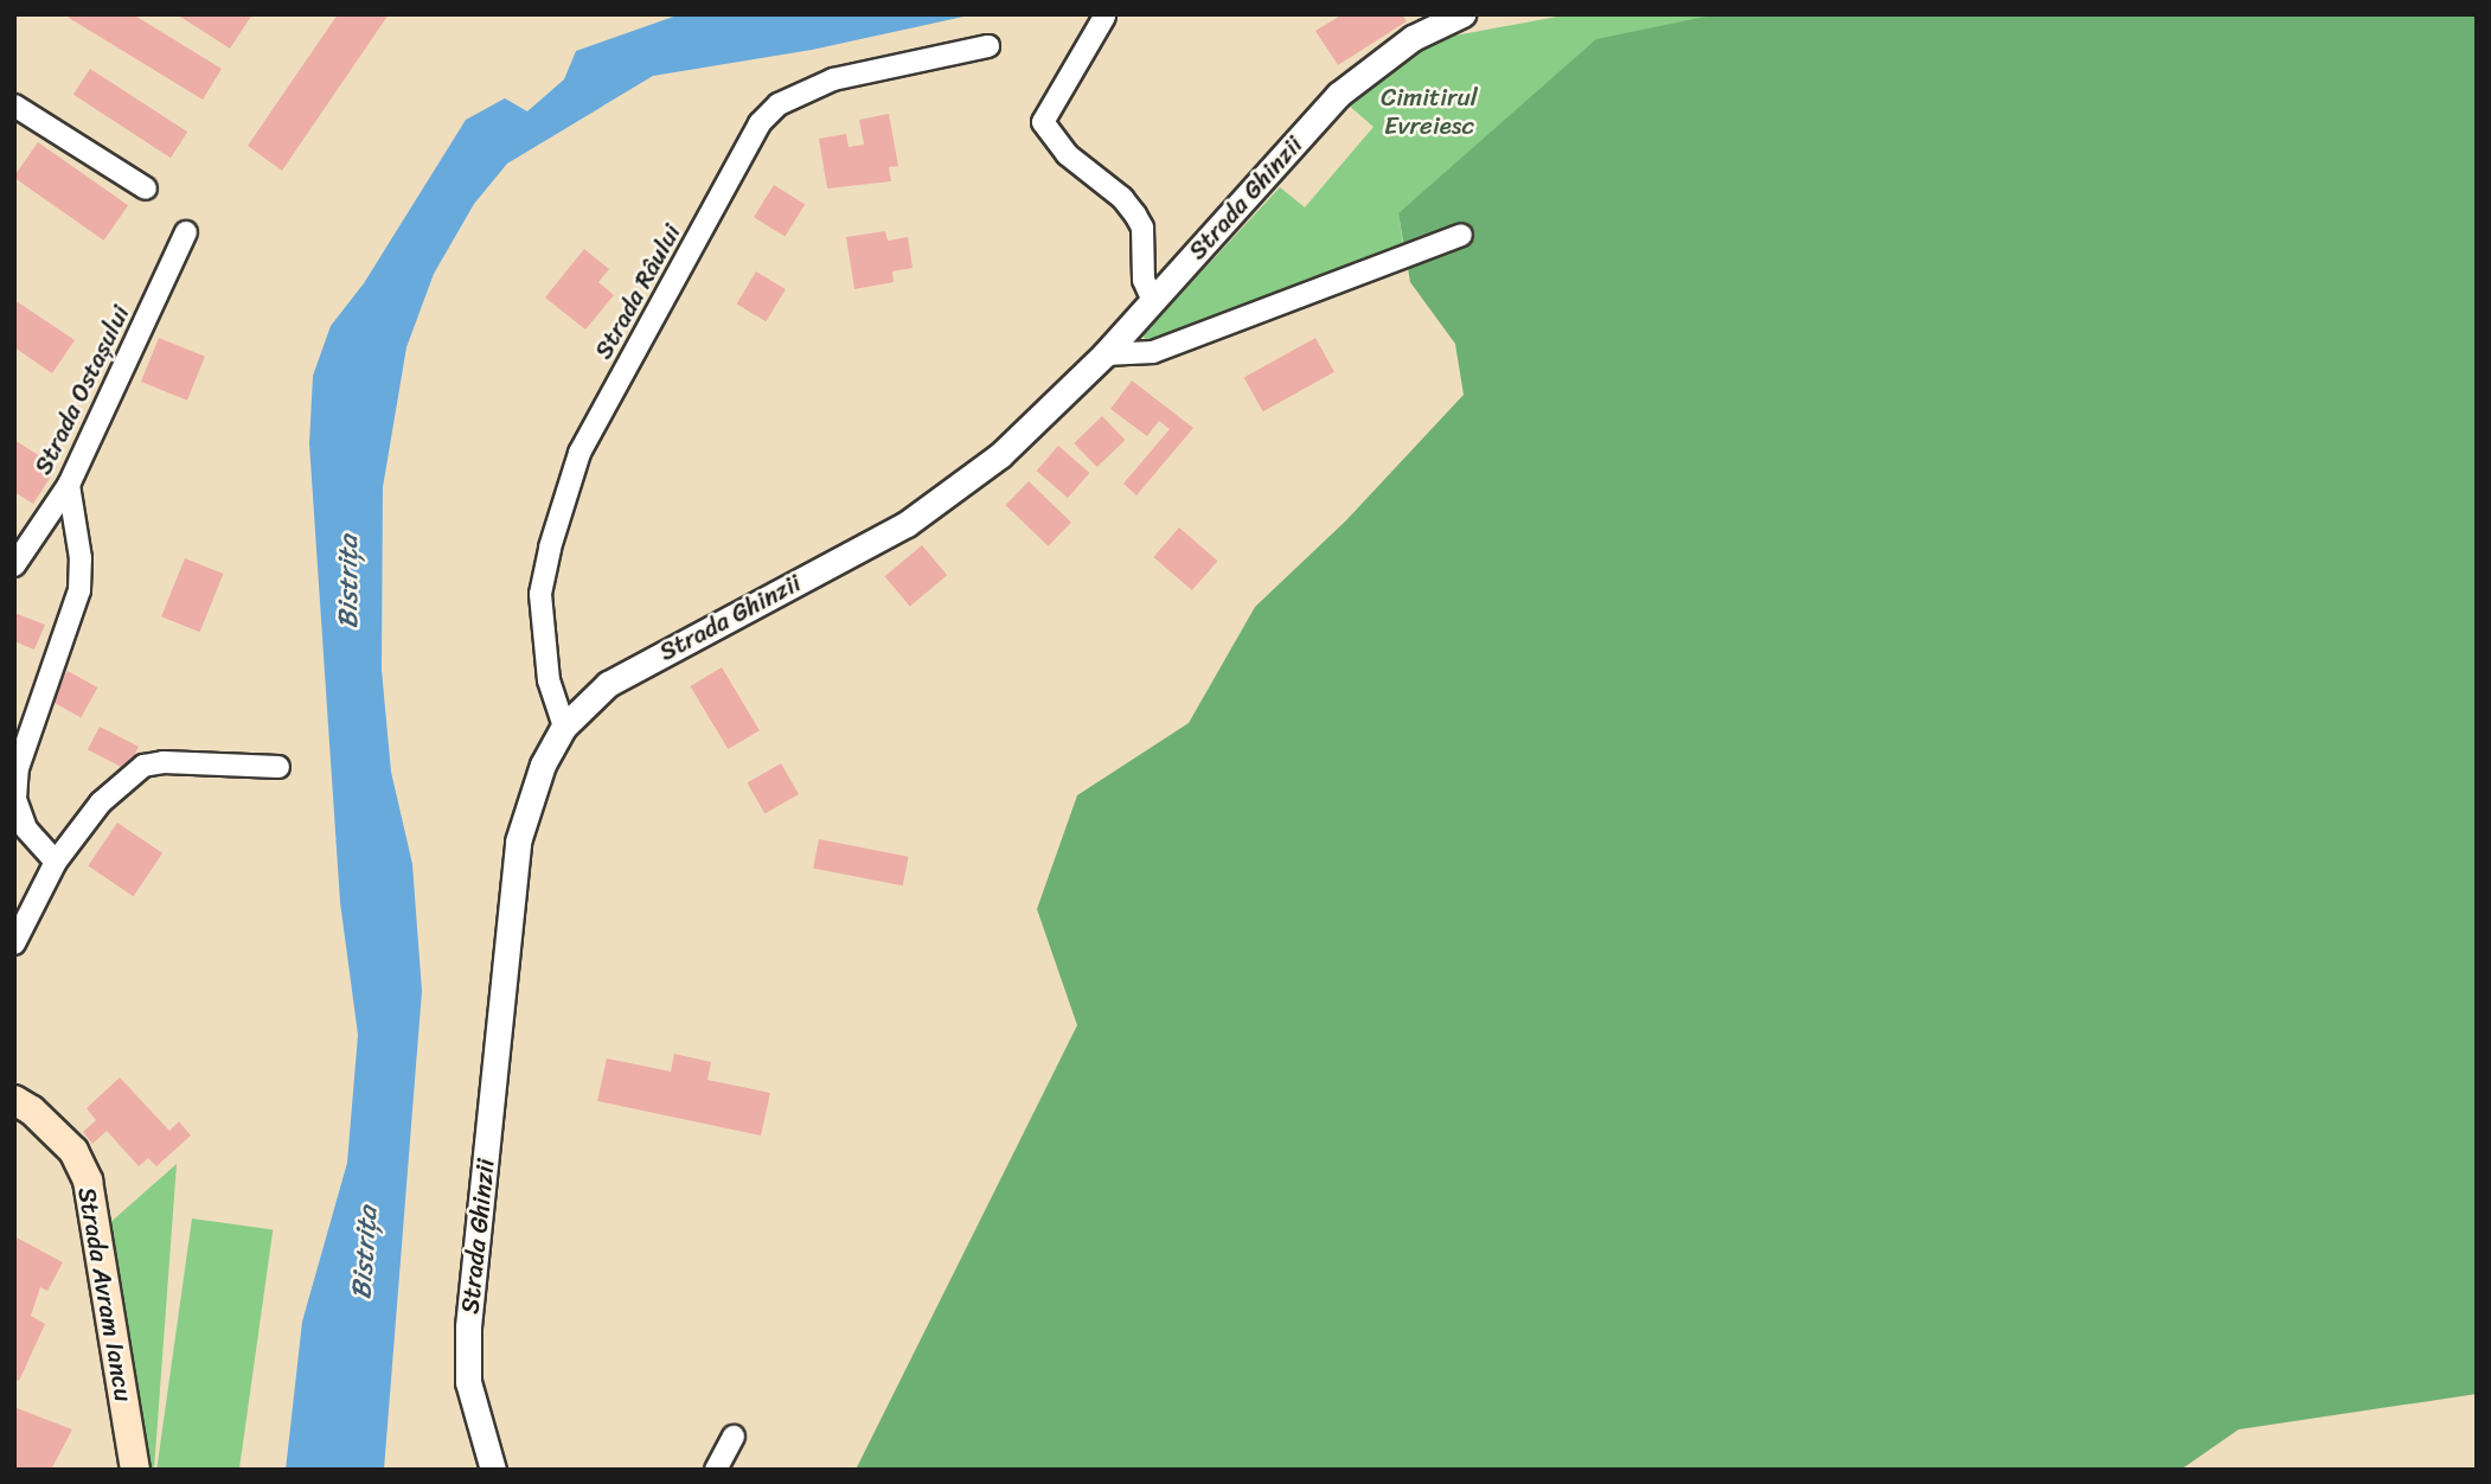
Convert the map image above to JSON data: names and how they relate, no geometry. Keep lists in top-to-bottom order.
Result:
{
  "streets": {
    "main road": ["Strada Avram Iancu"],
    "street": ["Strada Ghinzii", "Strada Râului", "Strada Ostașului"]
  },
  "crossings": [
    ["Strada Ghinzii", "Strada Râului"]
  ],
  "water": ["Bistrița"],
  "parks": ["Cimitirul Evreiesc"]
}
